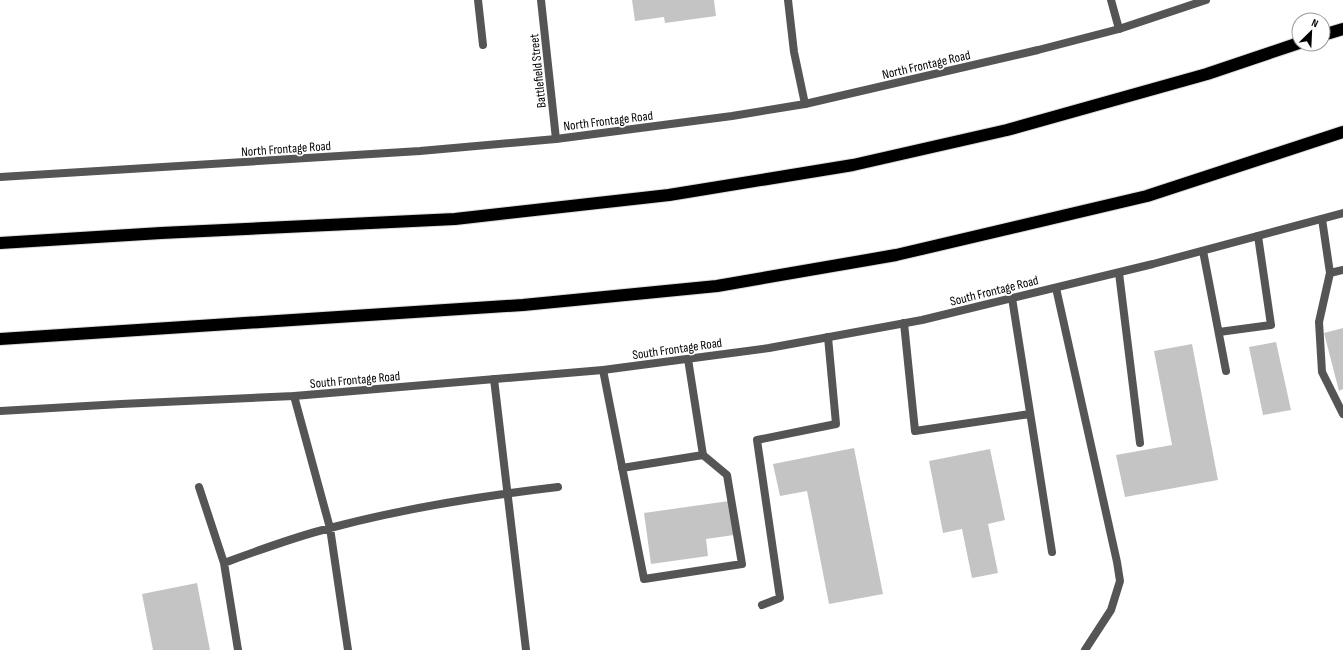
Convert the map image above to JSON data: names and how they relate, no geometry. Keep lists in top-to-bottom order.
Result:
{
  "streets": {
    "street": ["North Frontage Road", "Battlefield Street", "South Frontage Road"]
  },
  "crossings": [
    ["North Frontage Road", "Battlefield Street"]
  ],
  "north": "top right"
}
